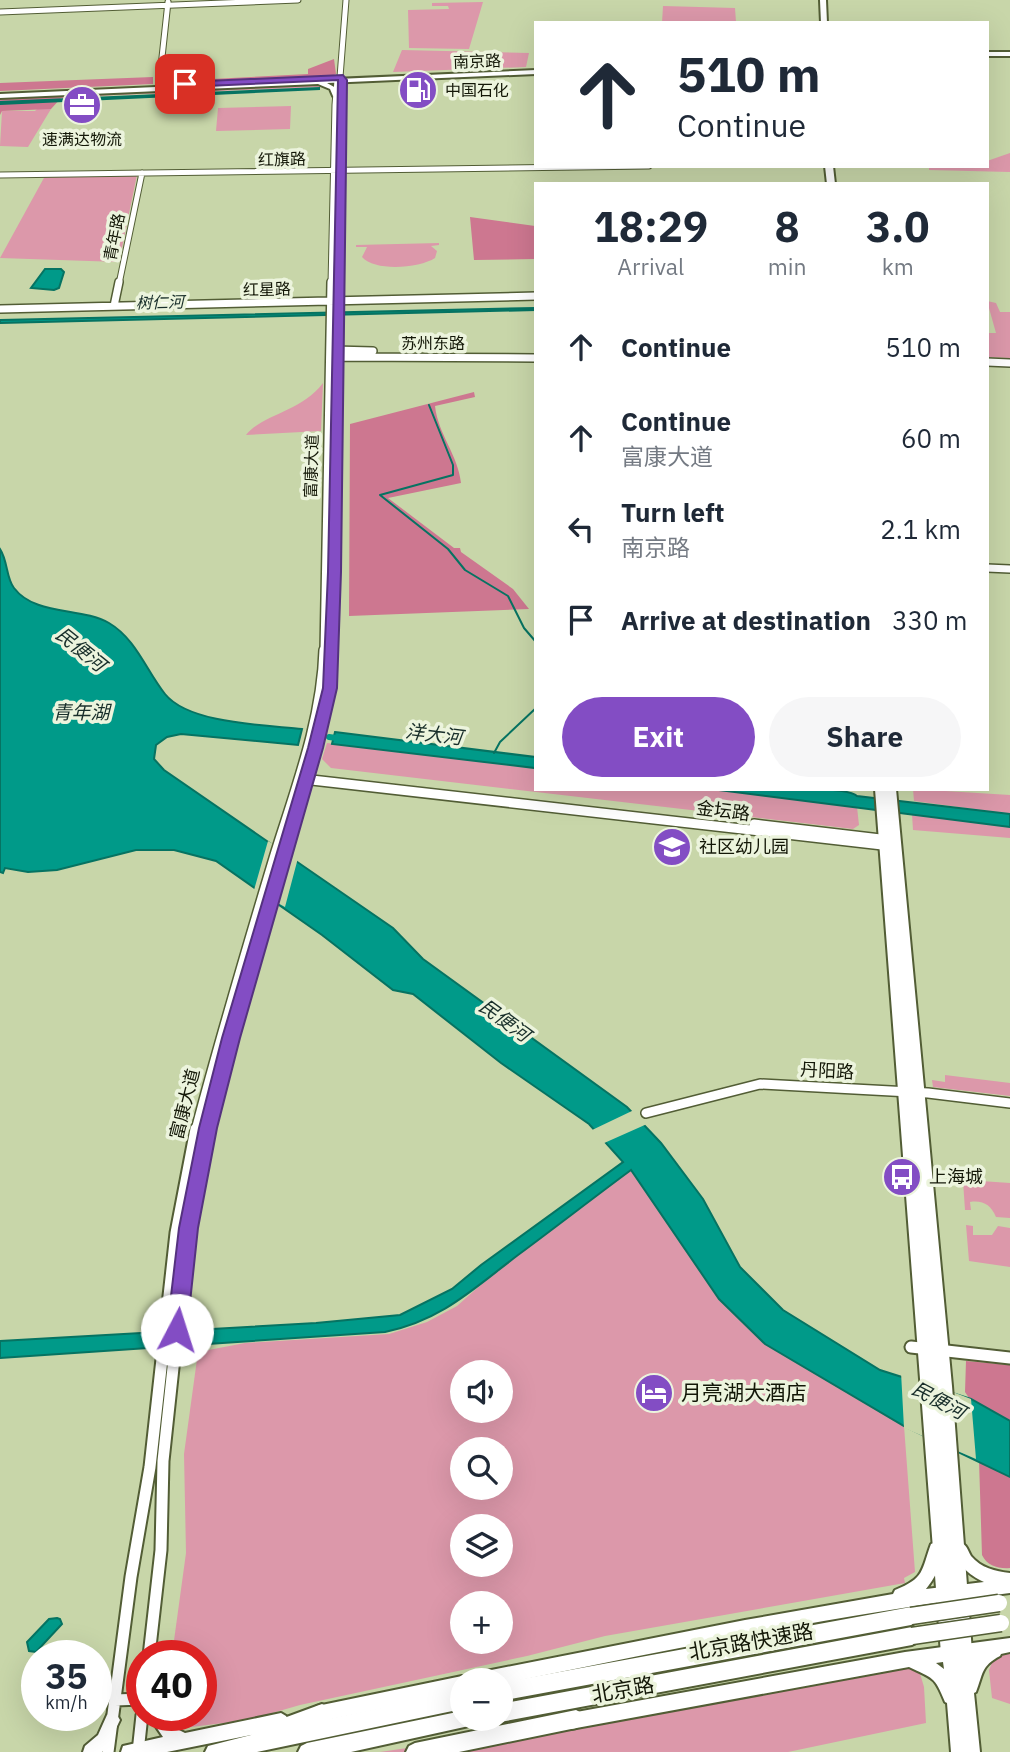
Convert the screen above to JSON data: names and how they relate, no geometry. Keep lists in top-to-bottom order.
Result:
{
  "streets": {
    "highway": ["北京路快速路"],
    "main road": ["南京路", "北京路"],
    "street": [
      "红旗路",
      "青年路",
      "红星路",
      "苏州东路",
      "富康大道",
      "金坛路",
      "丹阳路"
    ]
  },
  "crossings": [
    ["南京路", "富康大道"],
    ["红旗路", "青年路"],
    ["红旗路", "富康大道"],
    ["青年路", "红星路"],
    ["红星路", "富康大道"],
    ["苏州东路", "富康大道"],
    ["富康大道", "金坛路"]
  ],
  "water": [
    "树仁河",
    "民便河",
    "青年湖",
    "洋大河"
  ],
  "places": {
    "fuel station": ["中国石化"],
    "office": ["速满达物流"],
    "school or university": ["社区幼儿园"],
    "bus stop": ["上海城"],
    "hotel": ["月亮湖大酒店"]
  },
  "page": {
    "turn": ["510 m", "Continue"],
    "eta": [
      "18:29",
      "Arrival",
      "8",
      "min",
      "3.0",
      "km"
    ],
    "list": [
      {
        "name": "Continue",
        "value": "510 m"
      },
      {
        "name": "Continue",
        "note": "富康大道",
        "value": "60 m"
      },
      {
        "name": "Turn left",
        "note": "南京路",
        "value": "2.1 km"
      },
      {
        "name": "Arrive at destination",
        "value": "330 m"
      }
    ],
    "buttons": ["Exit", "Share"],
    "map_buttons": ["+", "−"],
    "speed": "35 km/h",
    "limit": "40"
  }
}
